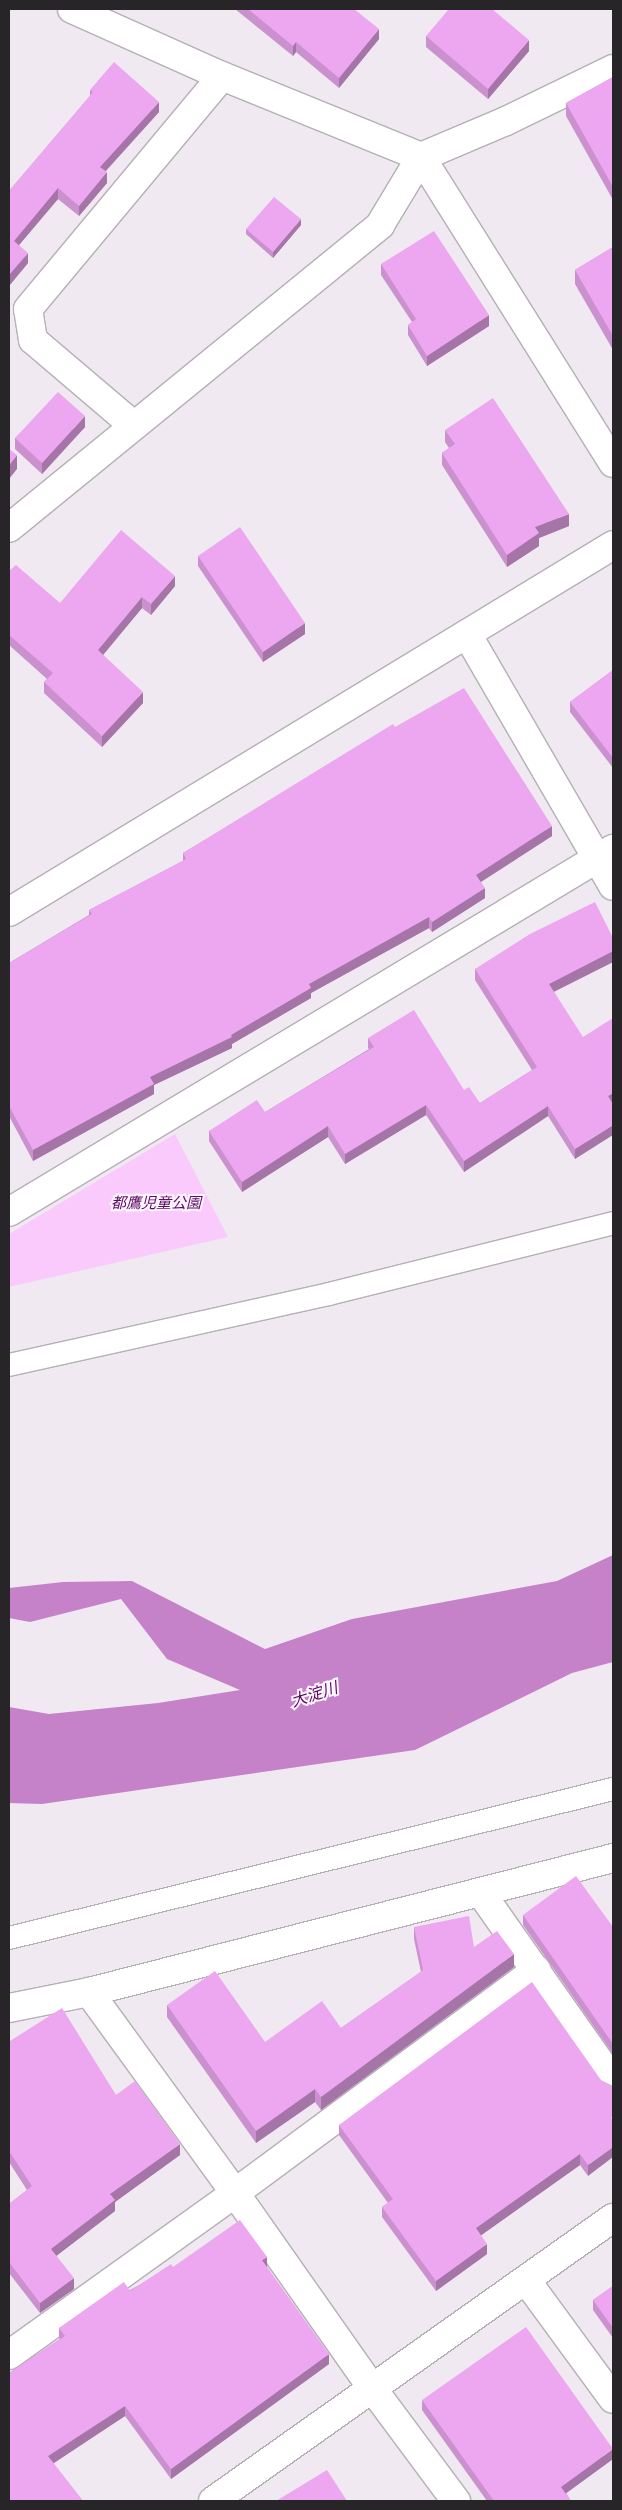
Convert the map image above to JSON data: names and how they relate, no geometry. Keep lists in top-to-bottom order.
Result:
{
  "water": ["大淀川"],
  "parks": ["都鷹児童公園"]
}
